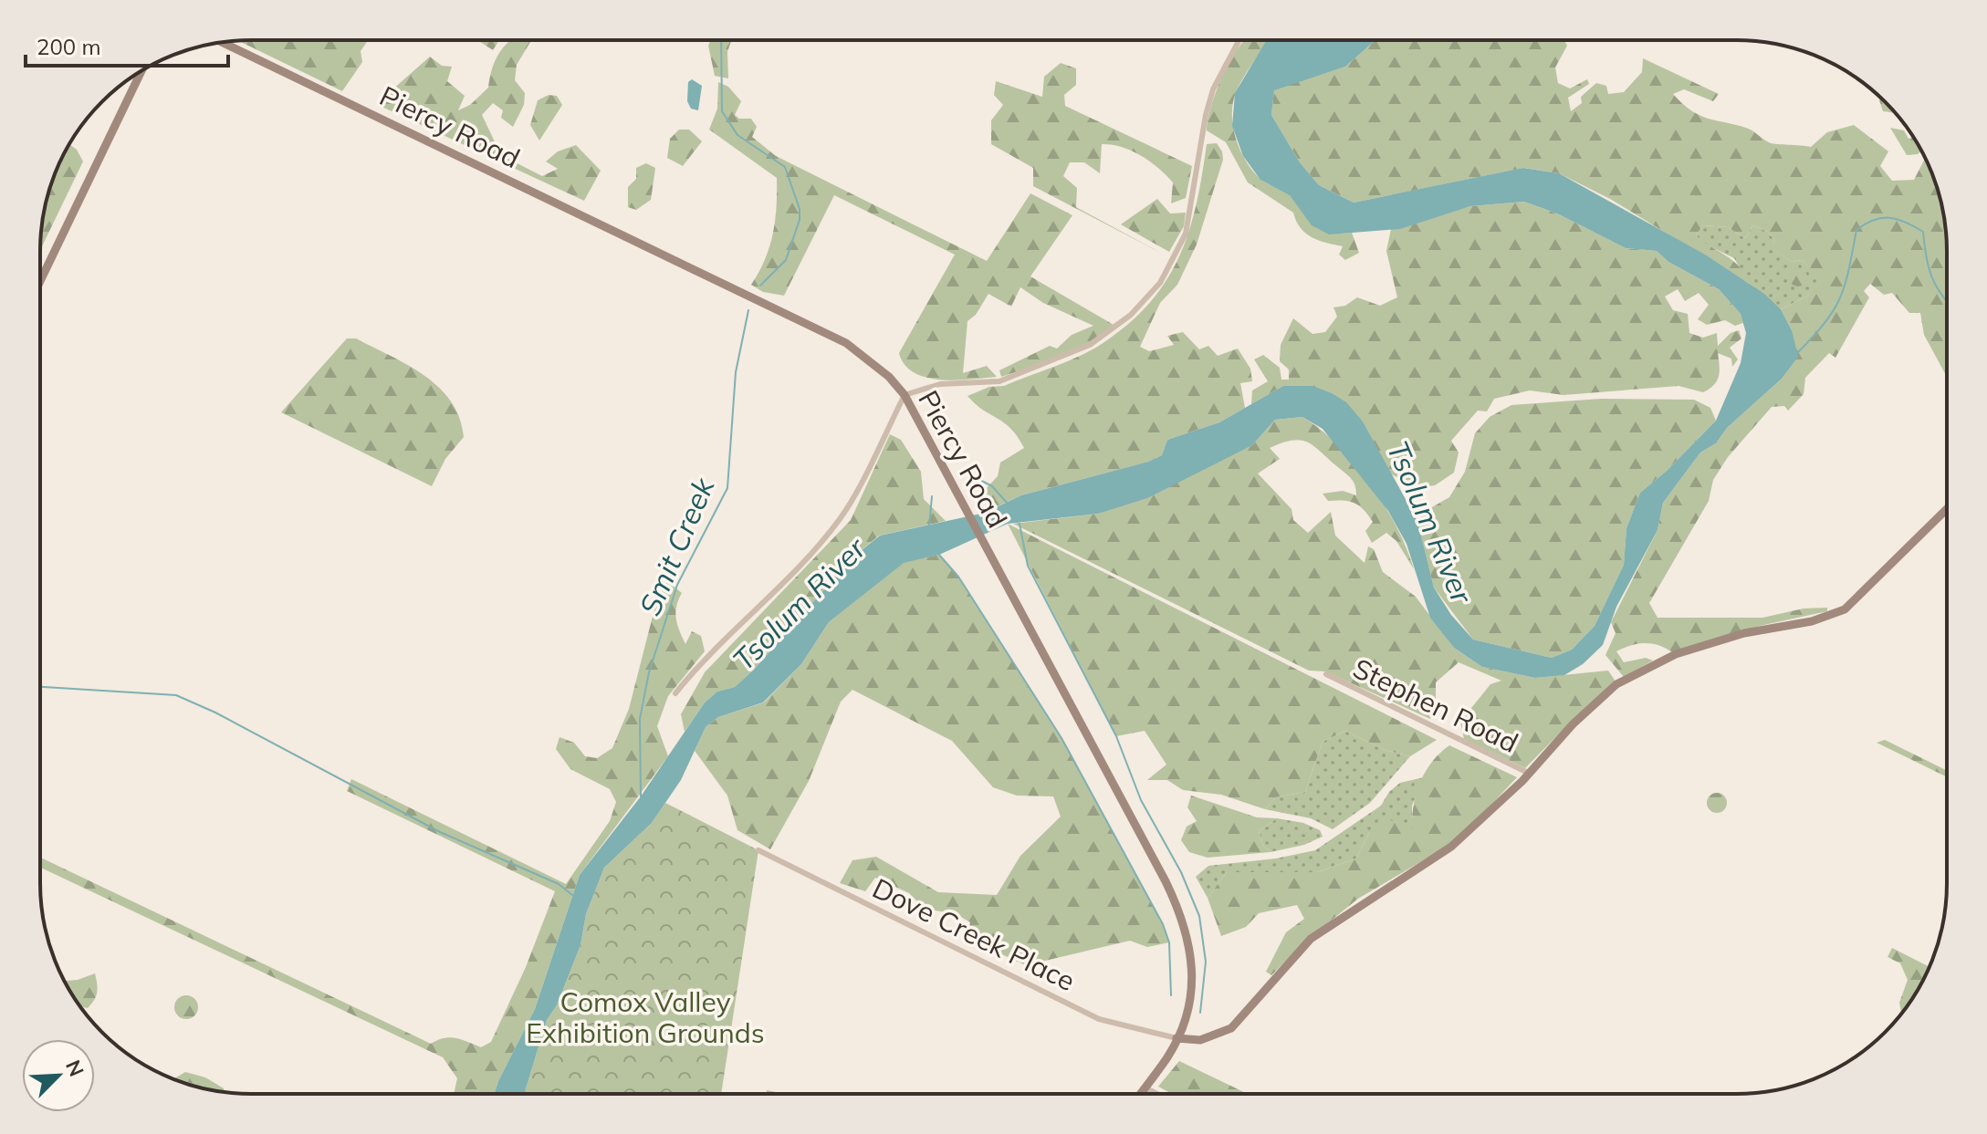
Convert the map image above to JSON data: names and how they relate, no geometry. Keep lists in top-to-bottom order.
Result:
{
  "streets": {
    "main road": ["Piercy Road"],
    "street": ["Stephen Road", "Dove Creek Place"]
  },
  "crossings": [
    ["Piercy Road", "Dove Creek Place"]
  ],
  "water": ["Tsolum River", "Smit Creek"],
  "parks": ["Comox Valley Exhibition Grounds"],
  "scale_bar": "200 m",
  "north": "top right"
}
